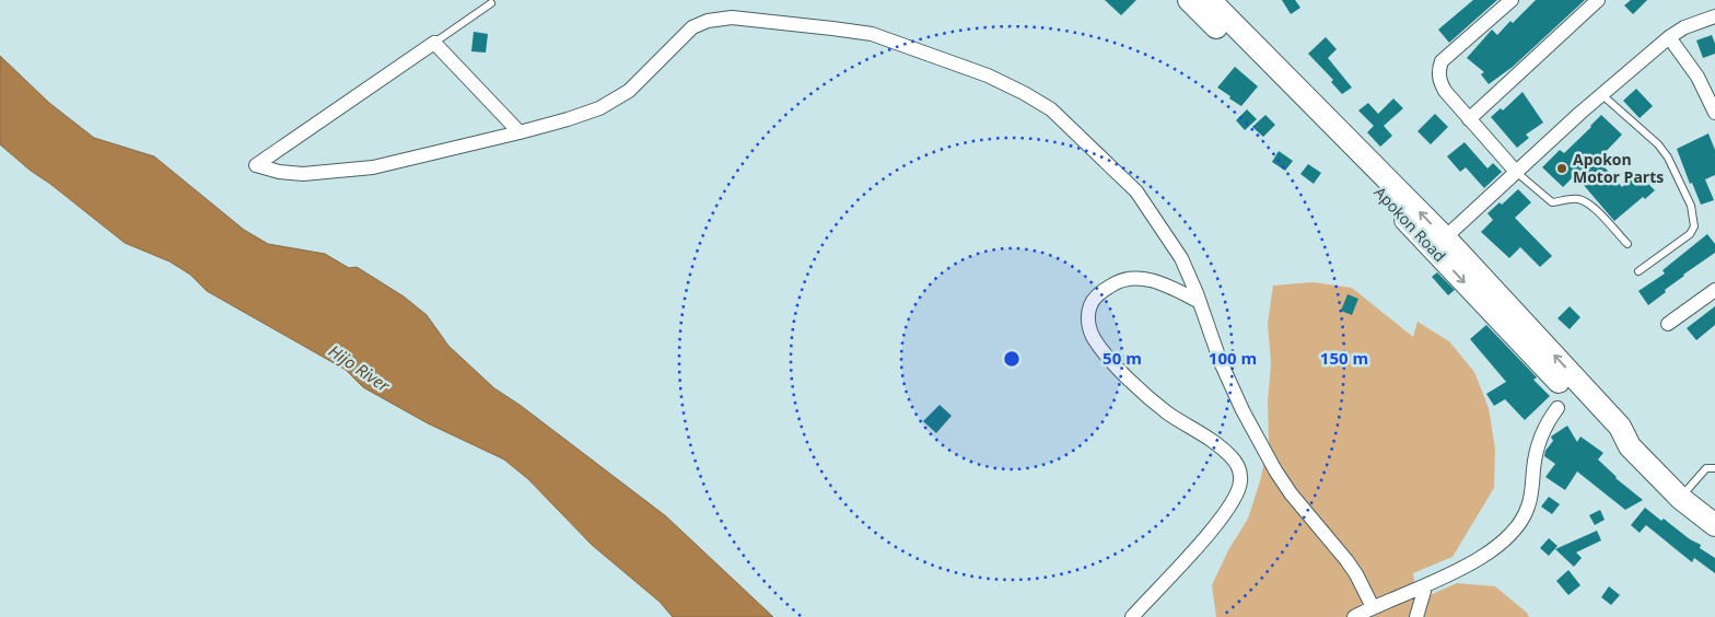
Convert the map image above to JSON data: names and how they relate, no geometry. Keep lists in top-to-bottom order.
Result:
{
  "streets": {
    "highway": ["Apokon Road"]
  },
  "water": ["Hijo River"],
  "places": ["Apokon Motor Parts"],
  "rings": ["50 m", "100 m", "150 m"]
}
